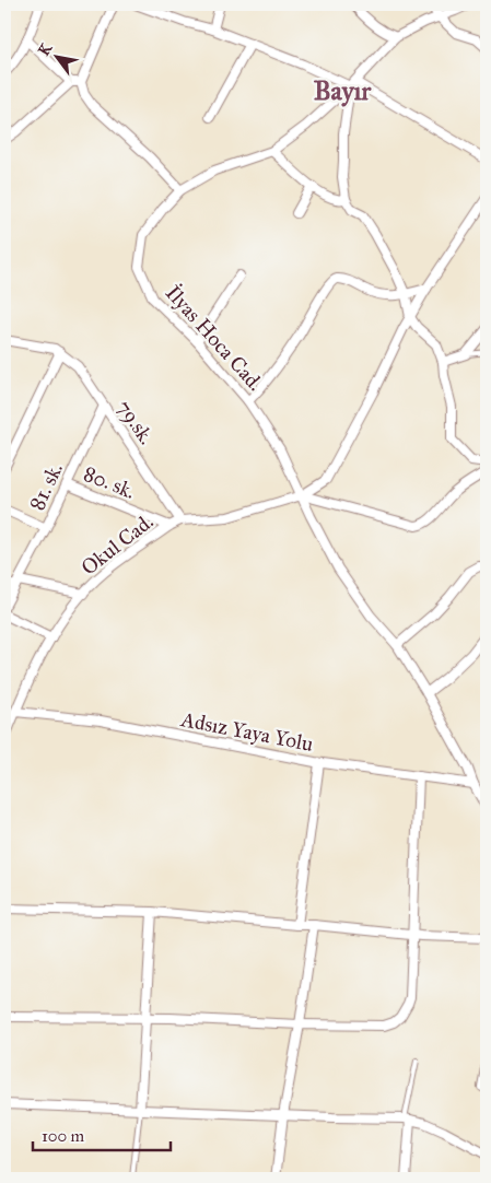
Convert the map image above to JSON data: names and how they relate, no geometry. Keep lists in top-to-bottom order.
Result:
{
  "streets": {
    "street": [
      "İlyas Hoca Cad.",
      "79.sk.",
      "80. sk.",
      "81. sk.",
      "Okul Cad.",
      "Adsız Yaya Yolu"
    ]
  },
  "crossings": [
    ["İlyas Hoca Cad.", "Okul Cad."],
    ["İlyas Hoca Cad.", "Adsız Yaya Yolu"],
    ["79.sk.", "81. sk."],
    ["79.sk.", "Okul Cad."],
    ["80. sk.", "81. sk."],
    ["80. sk.", "Okul Cad."],
    ["Okul Cad.", "Adsız Yaya Yolu"]
  ],
  "districts": ["Bayır"],
  "scale_bar": "100 m",
  "north": "top left"
}
